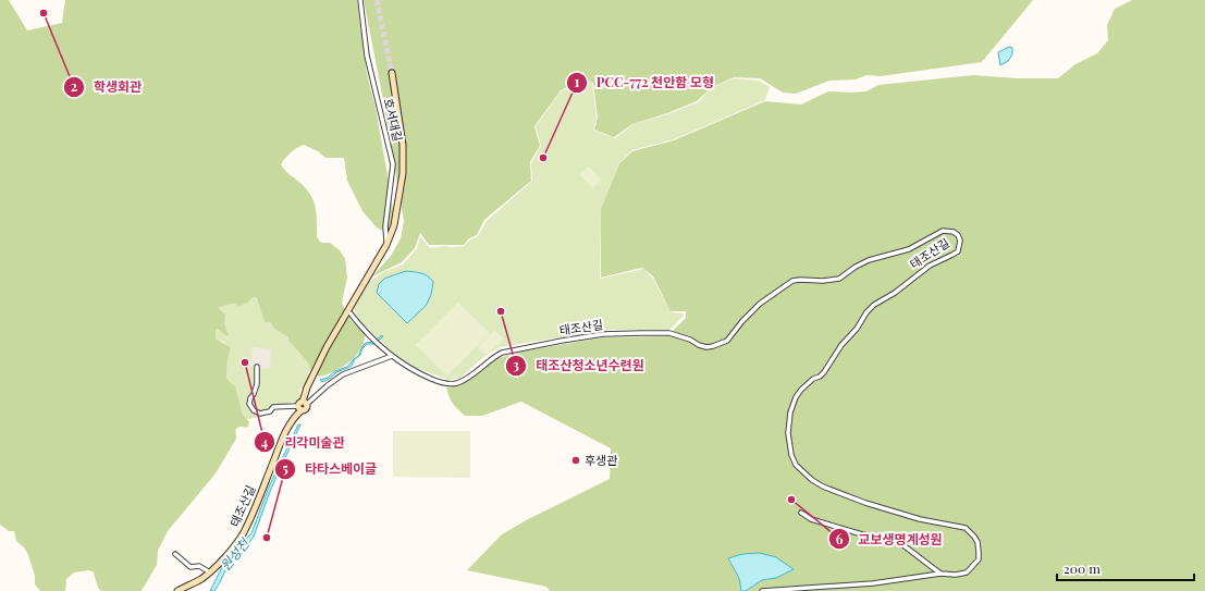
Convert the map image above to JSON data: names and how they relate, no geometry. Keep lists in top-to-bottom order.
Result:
{
  "streets": {
    "street": ["호서대길", "태조산길"]
  },
  "water": ["원성천"],
  "places": [
    "학생회관",
    "PCC-772 천안함 모형",
    "태조산청소년수련원",
    "리각미술관",
    "후생관",
    "교보생명계성원",
    "타타스베이글"
  ],
  "scale_bar": "200 m"
}
